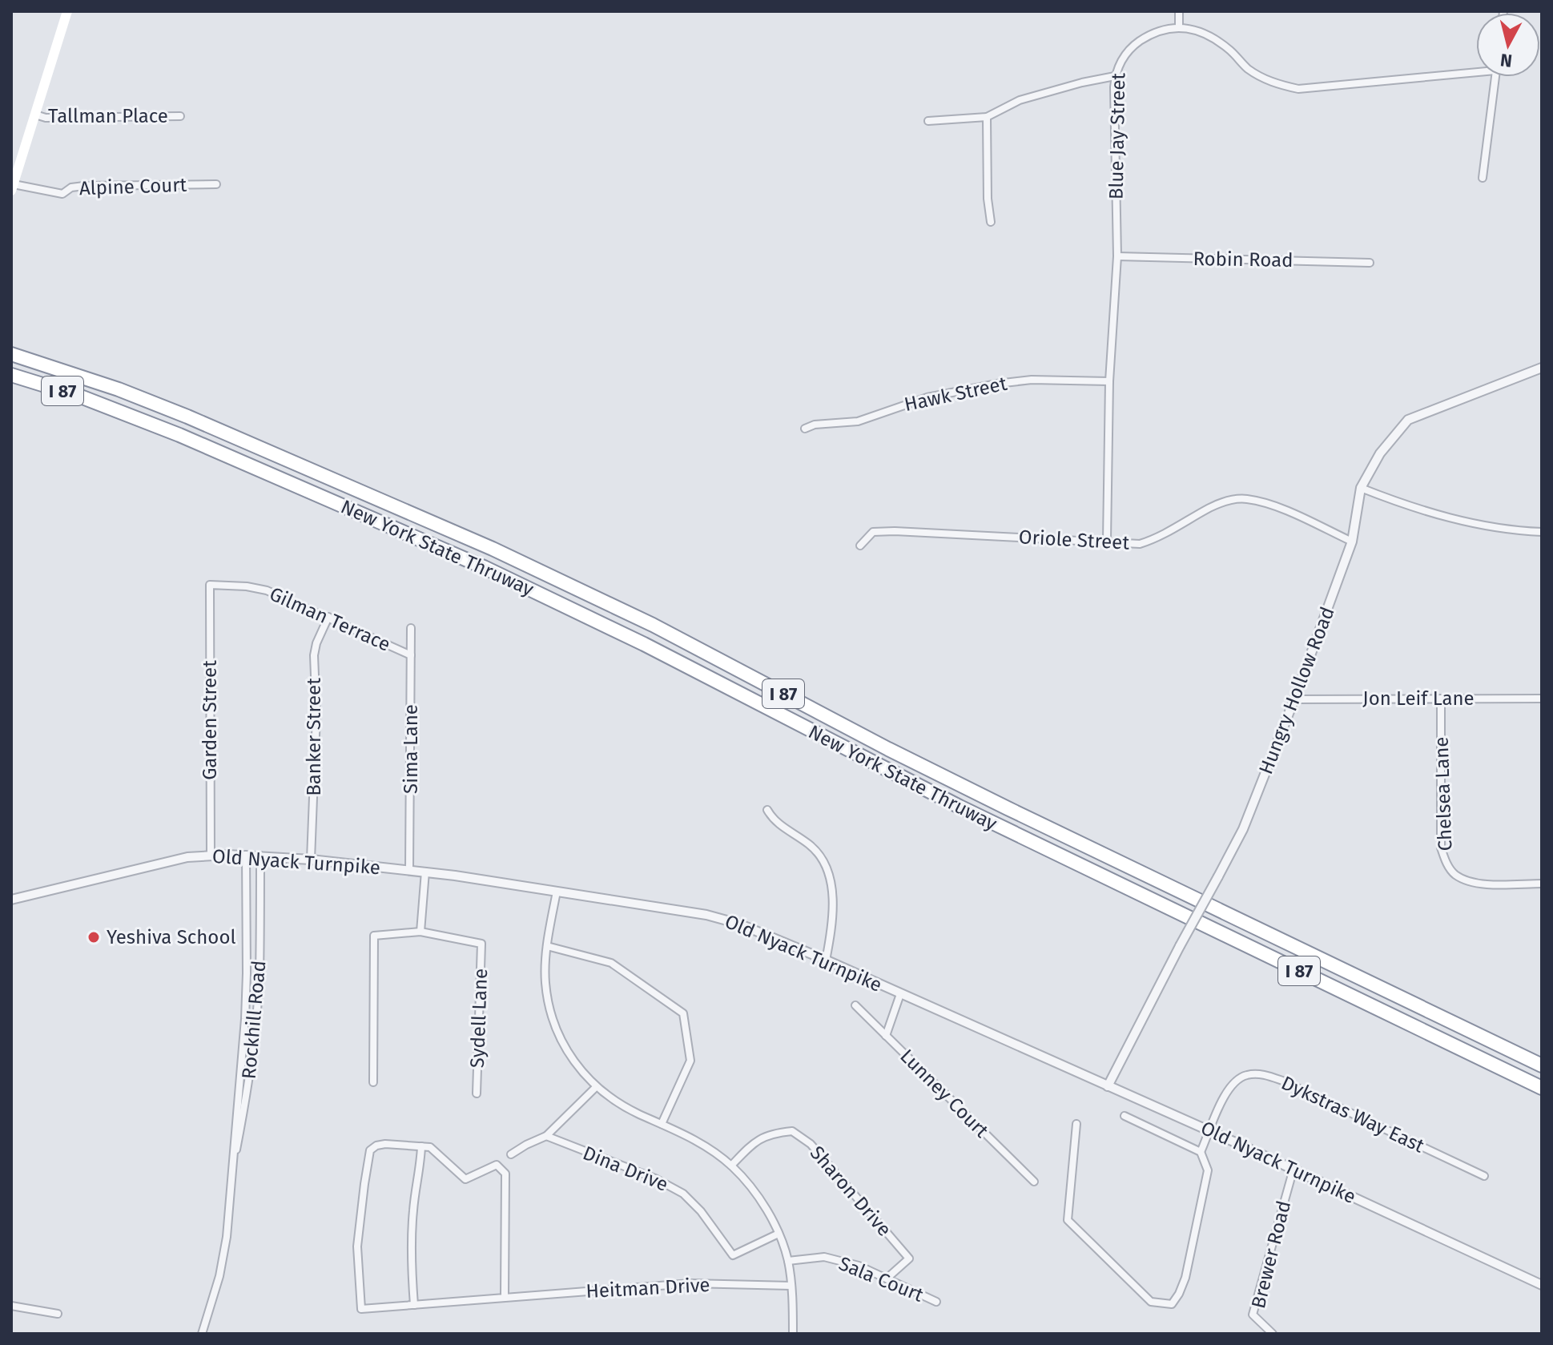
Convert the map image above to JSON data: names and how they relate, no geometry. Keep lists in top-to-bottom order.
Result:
{
  "streets": {
    "highway": ["I 87", "New York State Thruway"],
    "street": [
      "Tallman Place",
      "Blue Jay Street",
      "Alpine Court",
      "Robin Road",
      "Hawk Street",
      "Oriole Street",
      "Gilman Terrace",
      "Hungry Hollow Road",
      "Jon Leif Lane",
      "Garden Street",
      "Banker Street",
      "Sima Lane",
      "Chelsea Lane",
      "Old Nyack Turnpike",
      "Sydell Lane",
      "Rockhill Road",
      "Lunney Court",
      "Dykstras Way East",
      "Dina Drive",
      "Sharon Drive",
      "Brewer Road",
      "Sala Court",
      "Heitman Drive"
    ]
  },
  "crossings": [
    ["Blue Jay Street", "Robin Road"],
    ["Blue Jay Street", "Hawk Street"],
    ["Blue Jay Street", "Oriole Street"],
    ["Oriole Street", "Hungry Hollow Road"],
    ["Gilman Terrace", "Garden Street"],
    ["Gilman Terrace", "Banker Street"],
    ["Gilman Terrace", "Sima Lane"],
    ["Hungry Hollow Road", "Jon Leif Lane"],
    ["Hungry Hollow Road", "Old Nyack Turnpike"],
    ["Jon Leif Lane", "Chelsea Lane"],
    ["Garden Street", "Old Nyack Turnpike"],
    ["Banker Street", "Old Nyack Turnpike"],
    ["Sima Lane", "Old Nyack Turnpike"],
    ["Old Nyack Turnpike", "Rockhill Road"],
    ["Old Nyack Turnpike", "Dykstras Way East"],
    ["Old Nyack Turnpike", "Brewer Road"],
    ["Sharon Drive", "Sala Court"]
  ],
  "places": ["Yeshiva School"],
  "north": "bottom"
}
